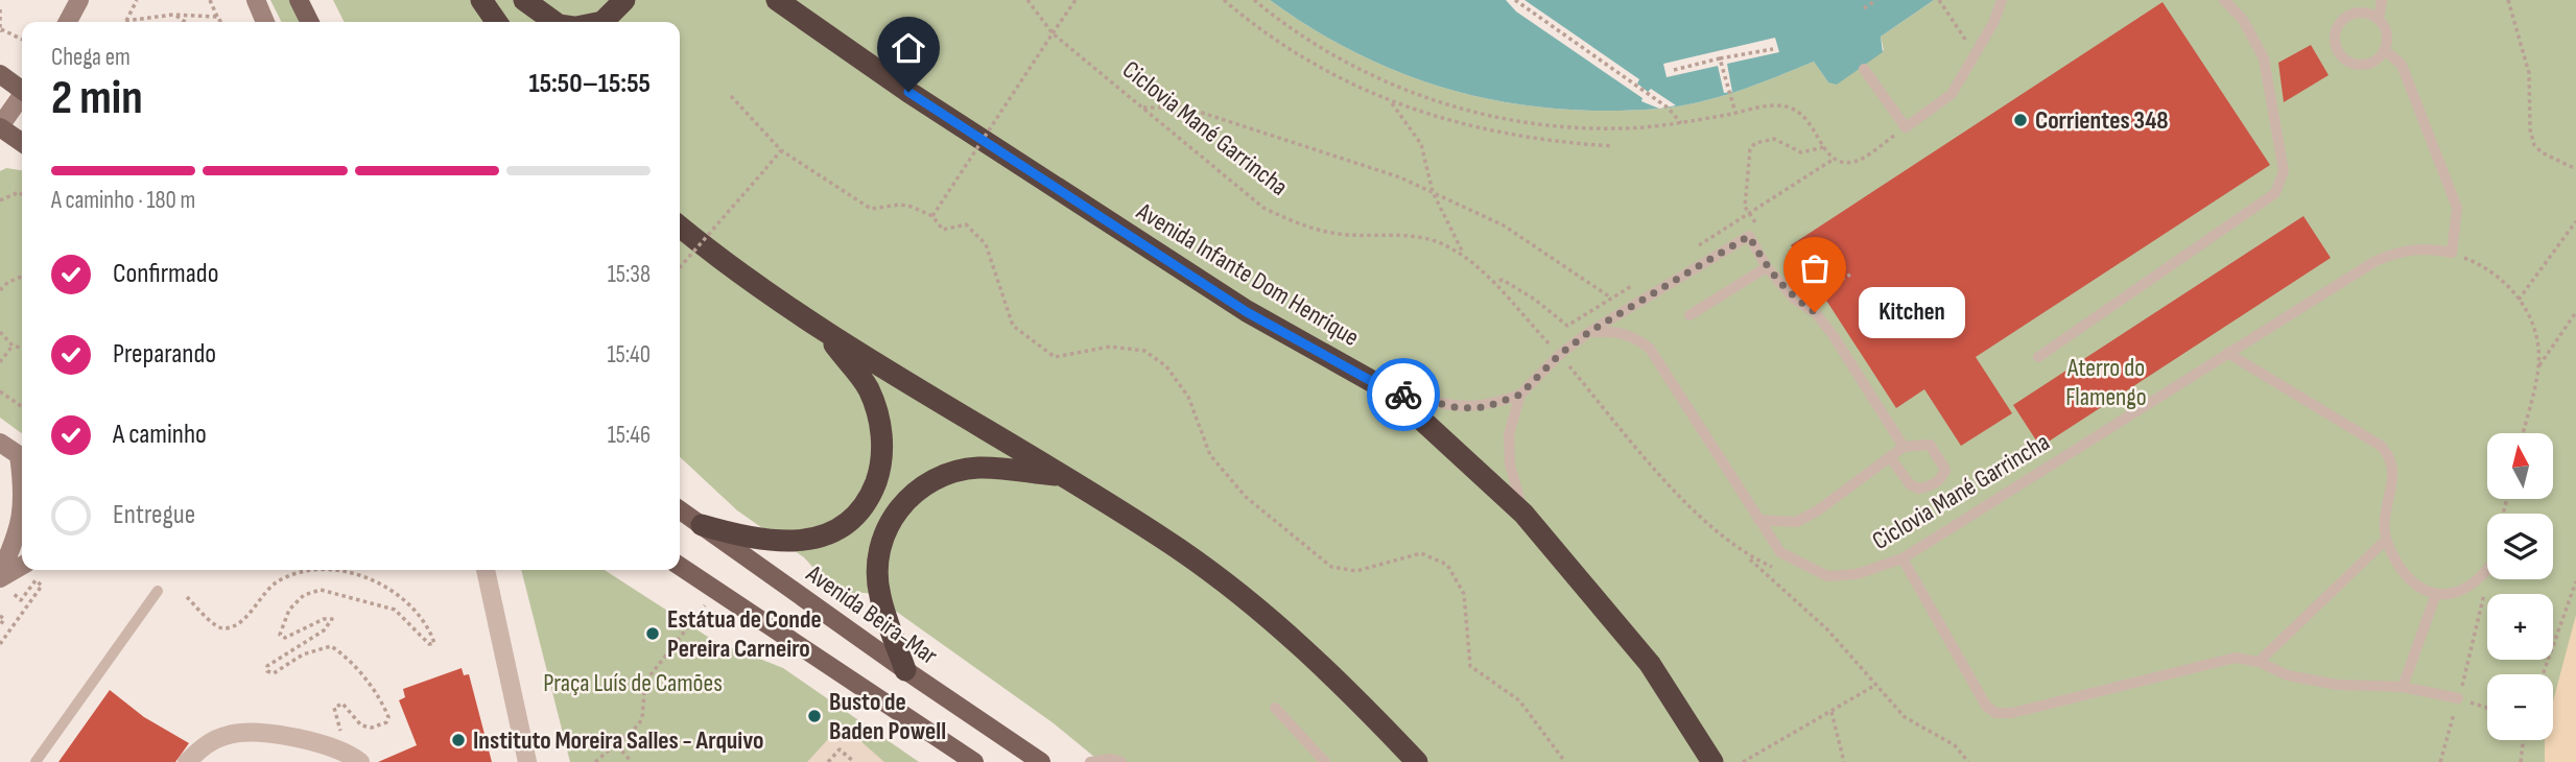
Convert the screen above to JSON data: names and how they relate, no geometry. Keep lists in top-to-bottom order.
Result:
{
  "streets": {
    "highway": ["Avenida Infante Dom Henrique"],
    "main road": ["Avenida Beira-Mar"],
    "lane": ["Ciclovia Mané Garrincha"]
  },
  "parks": ["Aterro do Flamengo", "Praça Luís de Camões"],
  "places": [
    "Corrientes 348",
    "Kitchen",
    "Estátua de Conde Pereira Carneiro",
    "Busto de Baden Powell",
    "Instituto Moreira Salles - Arquivo"
  ],
  "north": "top",
  "page": {
    "heading": ["2 min", "Chega em", "15:50–15:55"],
    "bar": "A caminho · 180 m",
    "list": [
      ["Confirmado", "15:38"],
      ["Preparando", "15:40"],
      ["A caminho", "15:46"],
      "Entregue"
    ],
    "bubble": "Kitchen",
    "map_buttons": ["+", "−"]
  }
}
